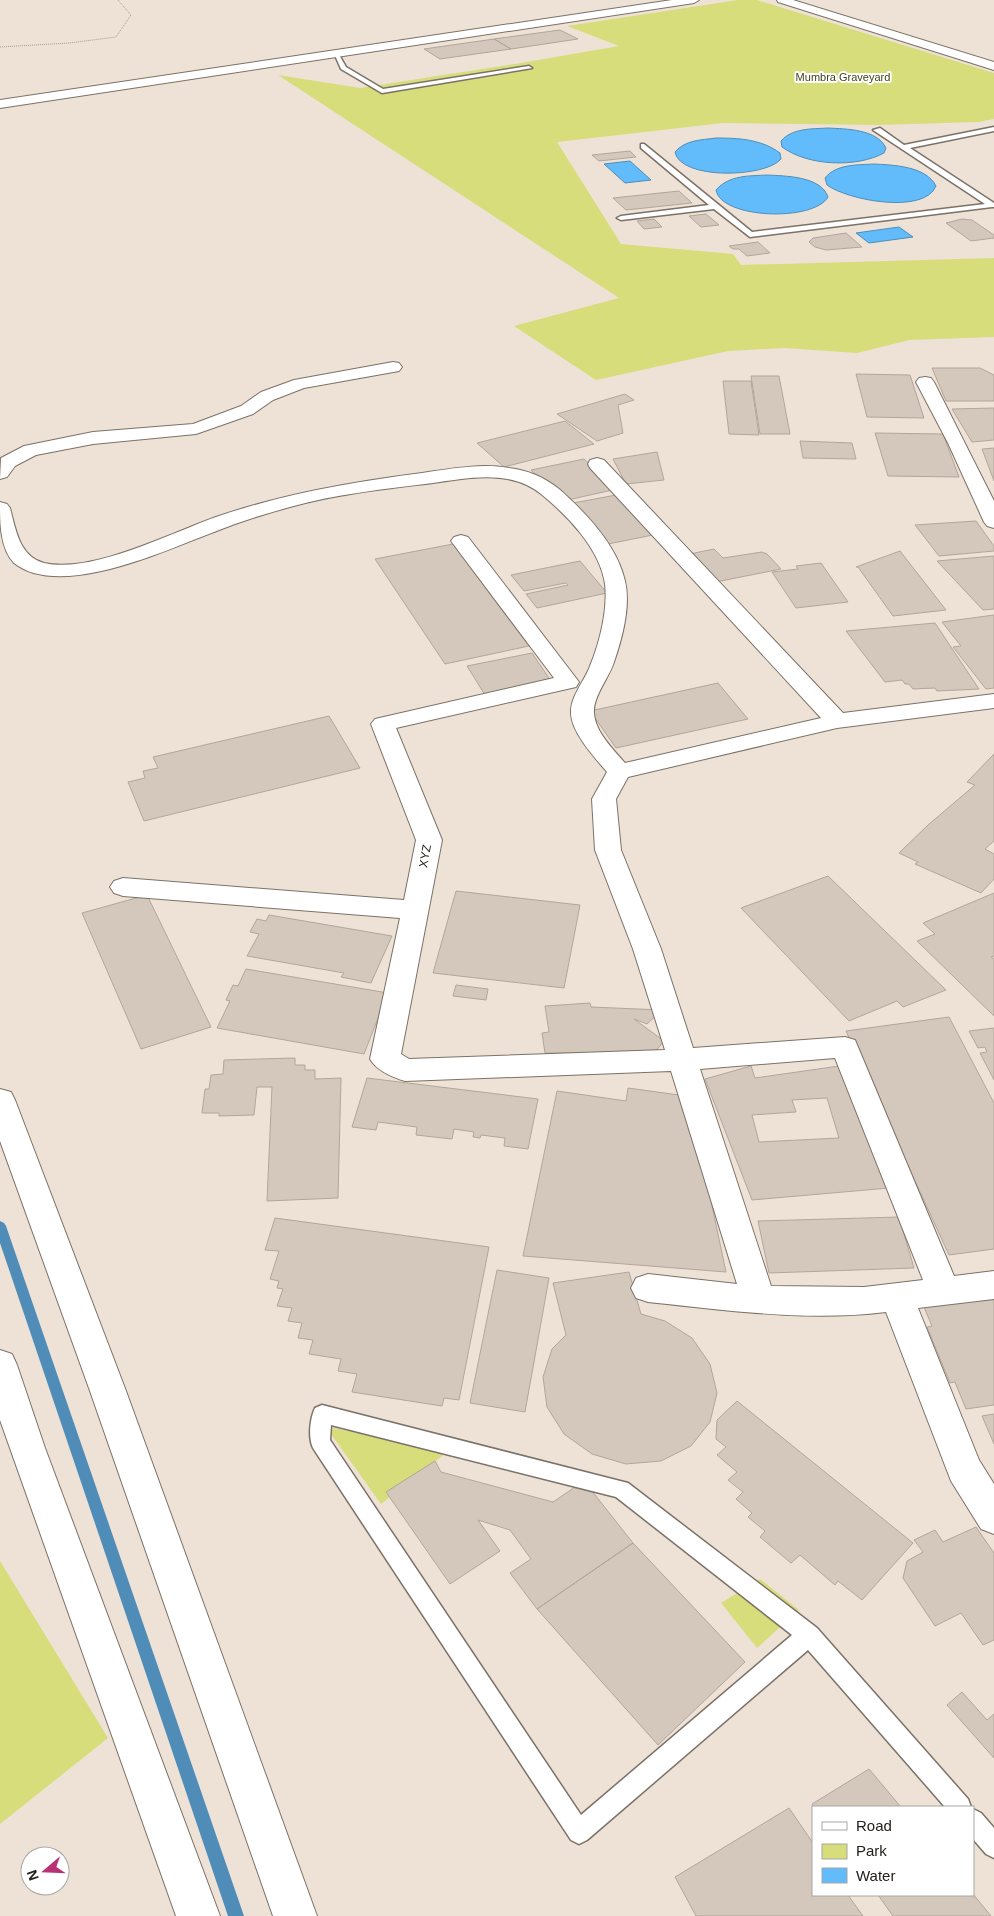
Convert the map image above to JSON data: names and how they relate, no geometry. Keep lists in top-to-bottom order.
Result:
{
  "streets": {
    "street": ["XYZ"]
  },
  "parks": ["Mumbra Graveyard"],
  "legend": ["Road", "Park", "Water"],
  "north": "left"
}
